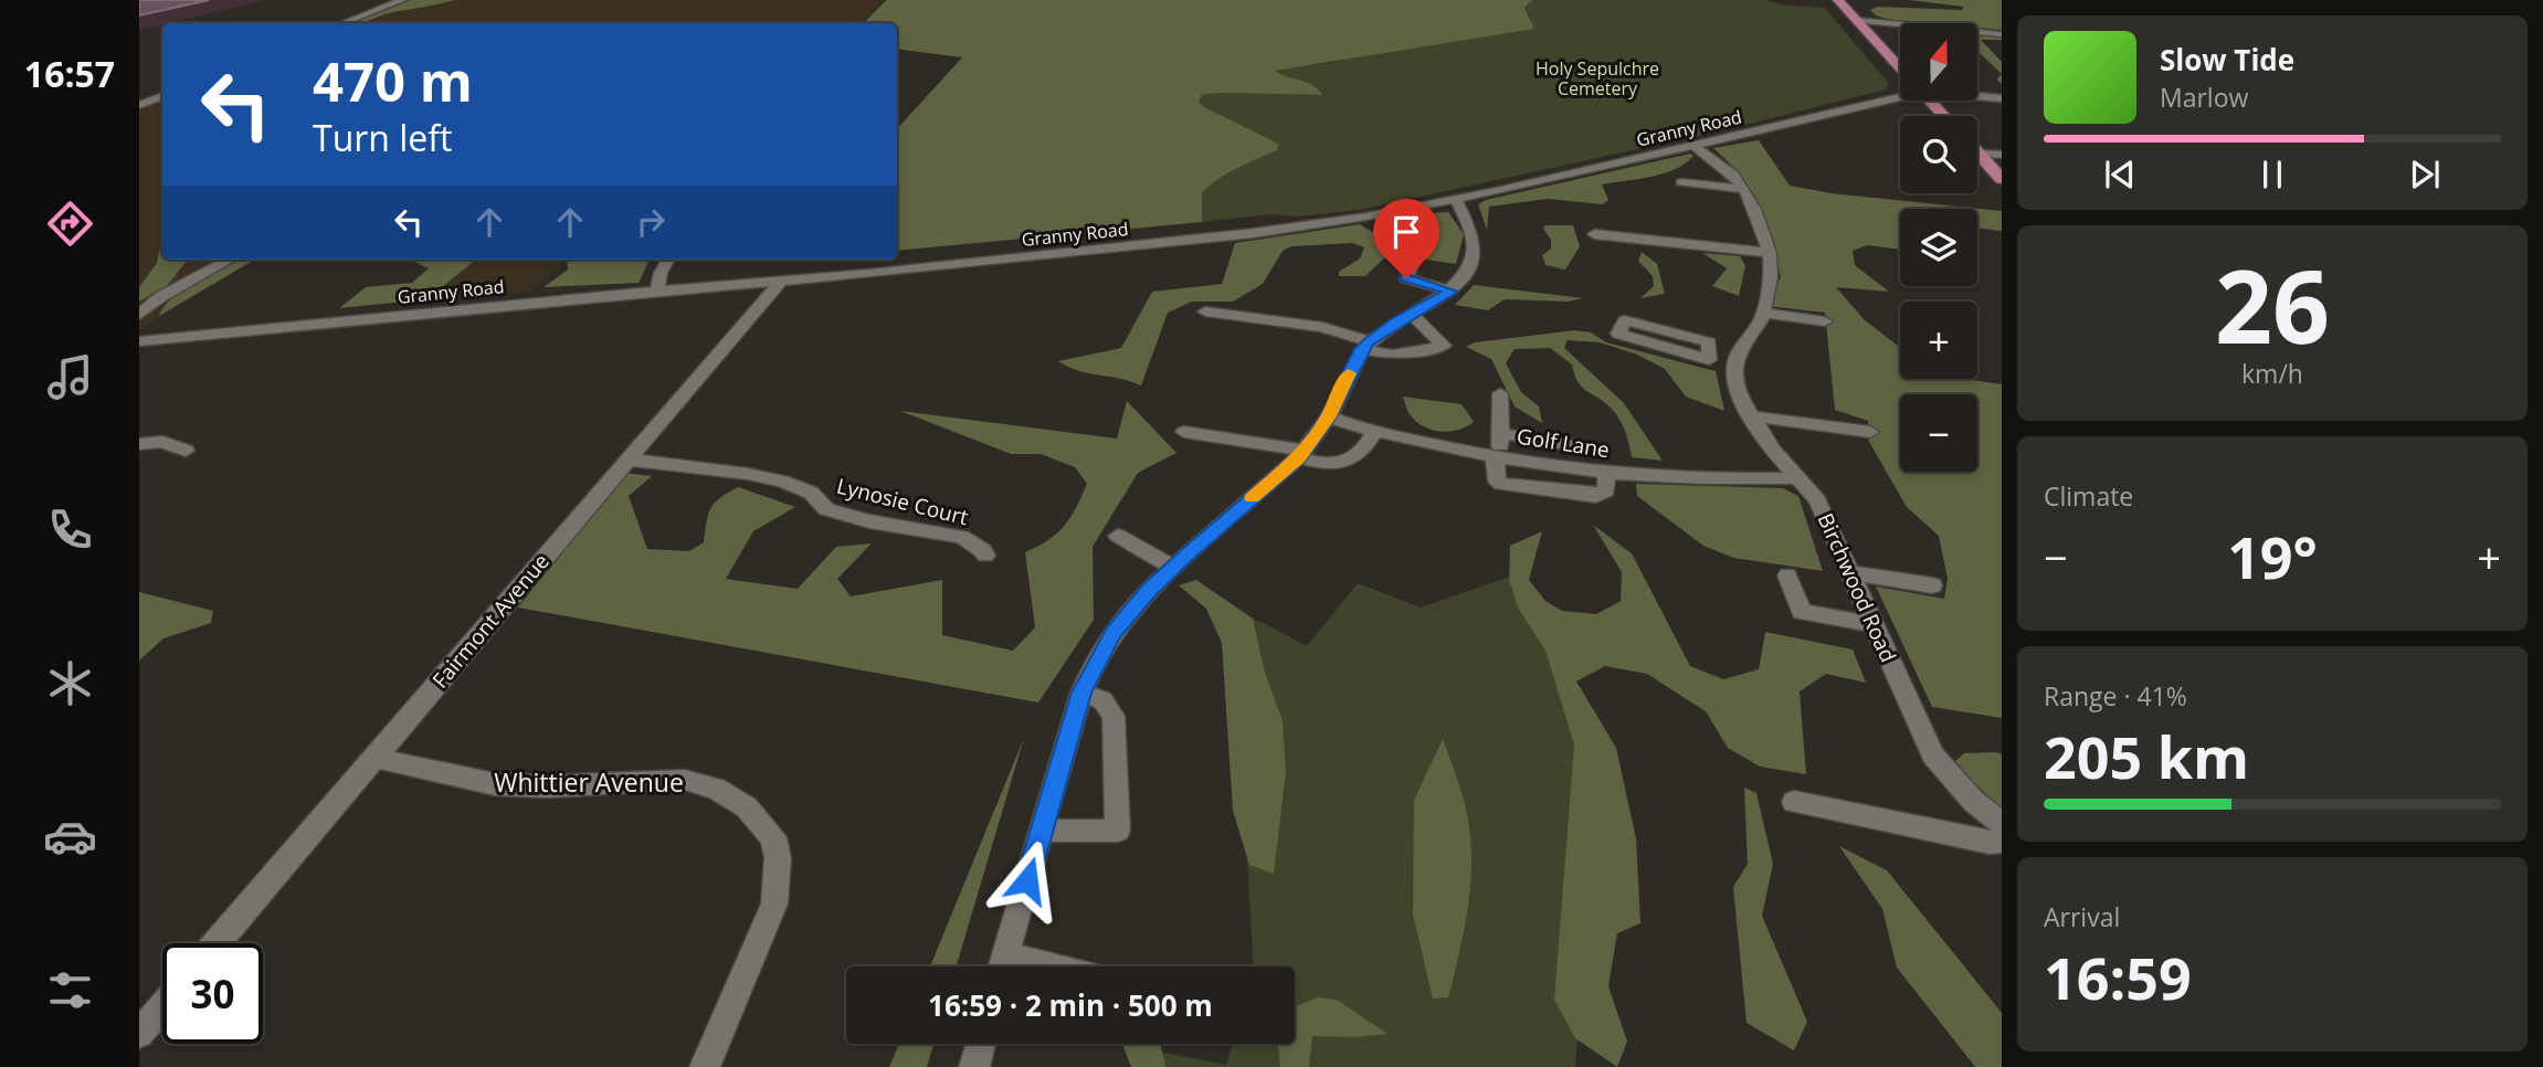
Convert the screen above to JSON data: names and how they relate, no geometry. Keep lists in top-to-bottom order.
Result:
{
  "streets": {
    "street": [
      "Granny Road",
      "Golf Lane",
      "Lynosie Court",
      "Birchwood Road",
      "Fairmont Avenue",
      "Whittier Avenue"
    ]
  },
  "crossings": [
    ["Granny Road", "Fairmont Avenue"],
    ["Golf Lane", "Birchwood Road"],
    ["Lynosie Court", "Fairmont Avenue"],
    ["Fairmont Avenue", "Whittier Avenue"]
  ],
  "parks": ["Holy Sepulchre Cemetery"],
  "north": "top",
  "page": {
    "tabs": "16:57",
    "map_buttons": ["+", "−"],
    "turn": ["470 m", "Turn left"],
    "song": ["Slow Tide", "Marlow"],
    "tile": [
      ["26", "km/h"],
      "Climate",
      ["Range · 41%", "205 km"],
      ["Arrival", "16:59"]
    ],
    "heat": ["−", "19°", "+"],
    "limit": "30",
    "trip": "16:59 · 2 min · 500 m"
  }
}
